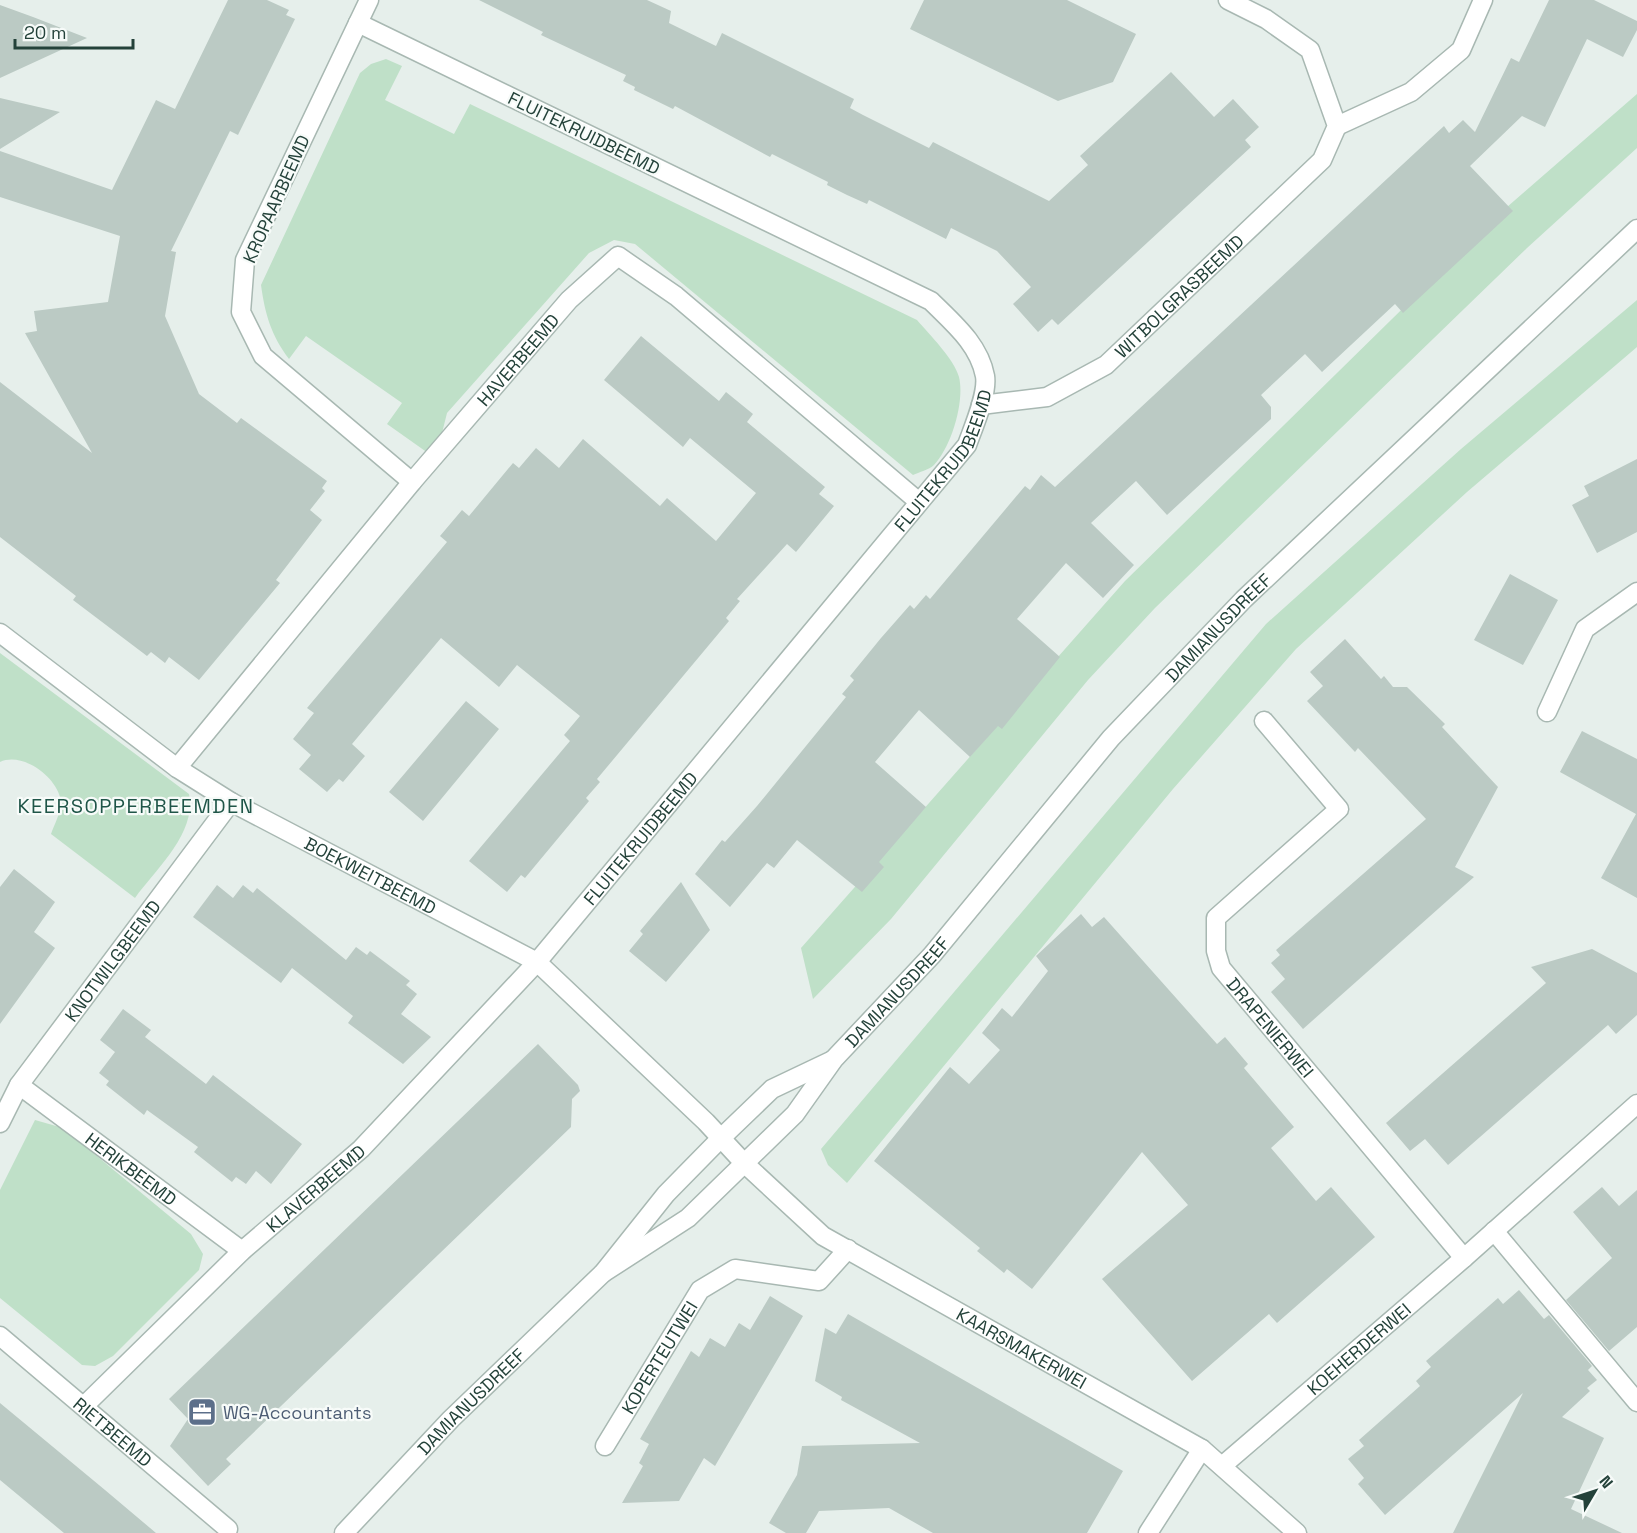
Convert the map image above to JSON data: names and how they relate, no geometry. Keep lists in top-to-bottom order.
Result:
{
  "streets": {
    "street": [
      "FLUITEKRUIDBEEMD",
      "KROPAARBEEMD",
      "WITBOLGRASBEEMD",
      "HAVERBEEMD",
      "DAMIANUSDREEF",
      "BOEKWEITBEEMD",
      "KNOTWILGBEEMD",
      "DRAPENIERWEI",
      "HERIKBEEMD",
      "KLAVERBEEMD",
      "KAARSMAKERWEI",
      "KOEHERDERWEI",
      "KOPERTEUTWEI",
      "RIETBEEMD"
    ]
  },
  "crossings": [
    ["FLUITEKRUIDBEEMD", "KROPAARBEEMD"],
    ["FLUITEKRUIDBEEMD", "WITBOLGRASBEEMD"],
    ["FLUITEKRUIDBEEMD", "HAVERBEEMD"],
    ["FLUITEKRUIDBEEMD", "BOEKWEITBEEMD"],
    ["FLUITEKRUIDBEEMD", "KLAVERBEEMD"],
    ["KROPAARBEEMD", "HAVERBEEMD"],
    ["HAVERBEEMD", "BOEKWEITBEEMD"],
    ["DAMIANUSDREEF", "BOEKWEITBEEMD"],
    ["DAMIANUSDREEF", "KAARSMAKERWEI"],
    ["BOEKWEITBEEMD", "KNOTWILGBEEMD"],
    ["BOEKWEITBEEMD", "KLAVERBEEMD"],
    ["BOEKWEITBEEMD", "KAARSMAKERWEI"],
    ["KNOTWILGBEEMD", "HERIKBEEMD"],
    ["DRAPENIERWEI", "KOEHERDERWEI"],
    ["HERIKBEEMD", "KLAVERBEEMD"],
    ["KLAVERBEEMD", "RIETBEEMD"],
    ["KAARSMAKERWEI", "KOEHERDERWEI"],
    ["KAARSMAKERWEI", "KOPERTEUTWEI"]
  ],
  "districts": ["KEERSOPPERBEEMDEN"],
  "places": {
    "office": ["WG-Accountants"]
  },
  "scale_bar": "20 m",
  "north": "top right"
}
